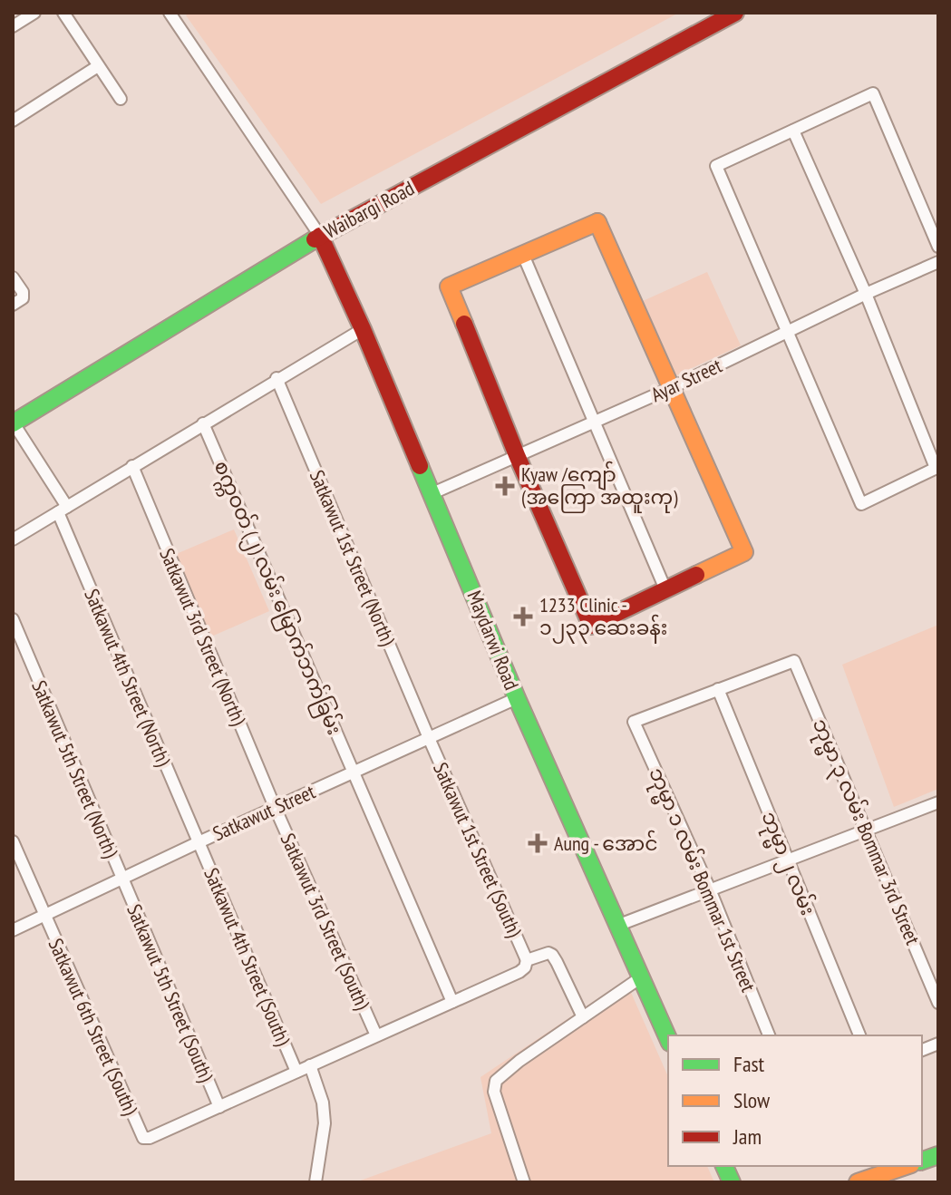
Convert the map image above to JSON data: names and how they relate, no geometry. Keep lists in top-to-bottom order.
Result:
{
  "streets": {
    "street": [
      "Waibargi Road",
      "Ayar Street",
      "Satkawut 1st Street (North)",
      "စက္ကဝတ် (၂) လမ်း မြောက်ဘက်ခြမ်း",
      "Satkawut 3rd Street (North)",
      "Maydarwi Road",
      "Satkawut 4th Street (North)",
      "Satkawut 5th Street (North)",
      "Satkawut Street",
      "ဘုမ္မာ ၃ လမ်း Bommar 3rd Street",
      "Satkawut 1st Street (South)",
      "ဘုမ္မာ ၂ လမ်း",
      "ဘုမ္မာ ၁ လမ်း Bommar 1st Street",
      "Satkawut 3rd Street (South)",
      "Satkawut 4th Street (South)",
      "Satkawut 5th Street (South)",
      "Satkawut 6th Street (South)"
    ]
  },
  "crossings": [
    ["Waibargi Road", "Maydarwi Road"],
    ["Waibargi Road", "Satkawut 4th Street (North)"],
    ["Ayar Street", "Maydarwi Road"],
    ["Satkawut 1st Street (North)", "Satkawut Street"],
    ["Satkawut 1st Street (North)", "Satkawut 1st Street (South)"],
    ["စက္ကဝတ် (၂) လမ်း မြောက်ဘက်ခြမ်း", "Satkawut Street"],
    ["Satkawut 3rd Street (North)", "Satkawut Street"],
    ["Satkawut 3rd Street (North)", "Satkawut 3rd Street (South)"],
    ["Maydarwi Road", "Satkawut Street"],
    ["Satkawut 4th Street (North)", "Satkawut Street"],
    ["Satkawut 4th Street (North)", "Satkawut 4th Street (South)"],
    ["Satkawut 5th Street (North)", "Satkawut Street"],
    ["Satkawut 5th Street (North)", "Satkawut 5th Street (South)"],
    ["Satkawut Street", "Satkawut 1st Street (South)"],
    ["Satkawut Street", "Satkawut 3rd Street (South)"],
    ["Satkawut Street", "Satkawut 4th Street (South)"],
    ["Satkawut Street", "Satkawut 5th Street (South)"],
    ["Satkawut Street", "Satkawut 6th Street (South)"],
    ["ဘုမ္မာ ၃ လမ်း Bommar 3rd Street", "ဘုမ္မာ ၂ လမ်း"],
    ["ဘုမ္မာ ၃ လမ်း Bommar 3rd Street", "ဘုမ္မာ ၁ လမ်း Bommar 1st Street"],
    ["ဘုမ္မာ ၂ လမ်း", "ဘုမ္မာ ၁ လမ်း Bommar 1st Street"],
    ["Satkawut 5th Street (South)", "Satkawut 6th Street (South)"]
  ],
  "places": {
    "health": ["Kyaw /ကျော် (အကြော အထူးကု)", "1233 Clinic - ၁၂၃၃ ဆေးခန်း", "Aung - အောင်"]
  },
  "legend": ["Fast", "Slow", "Jam"]
}
